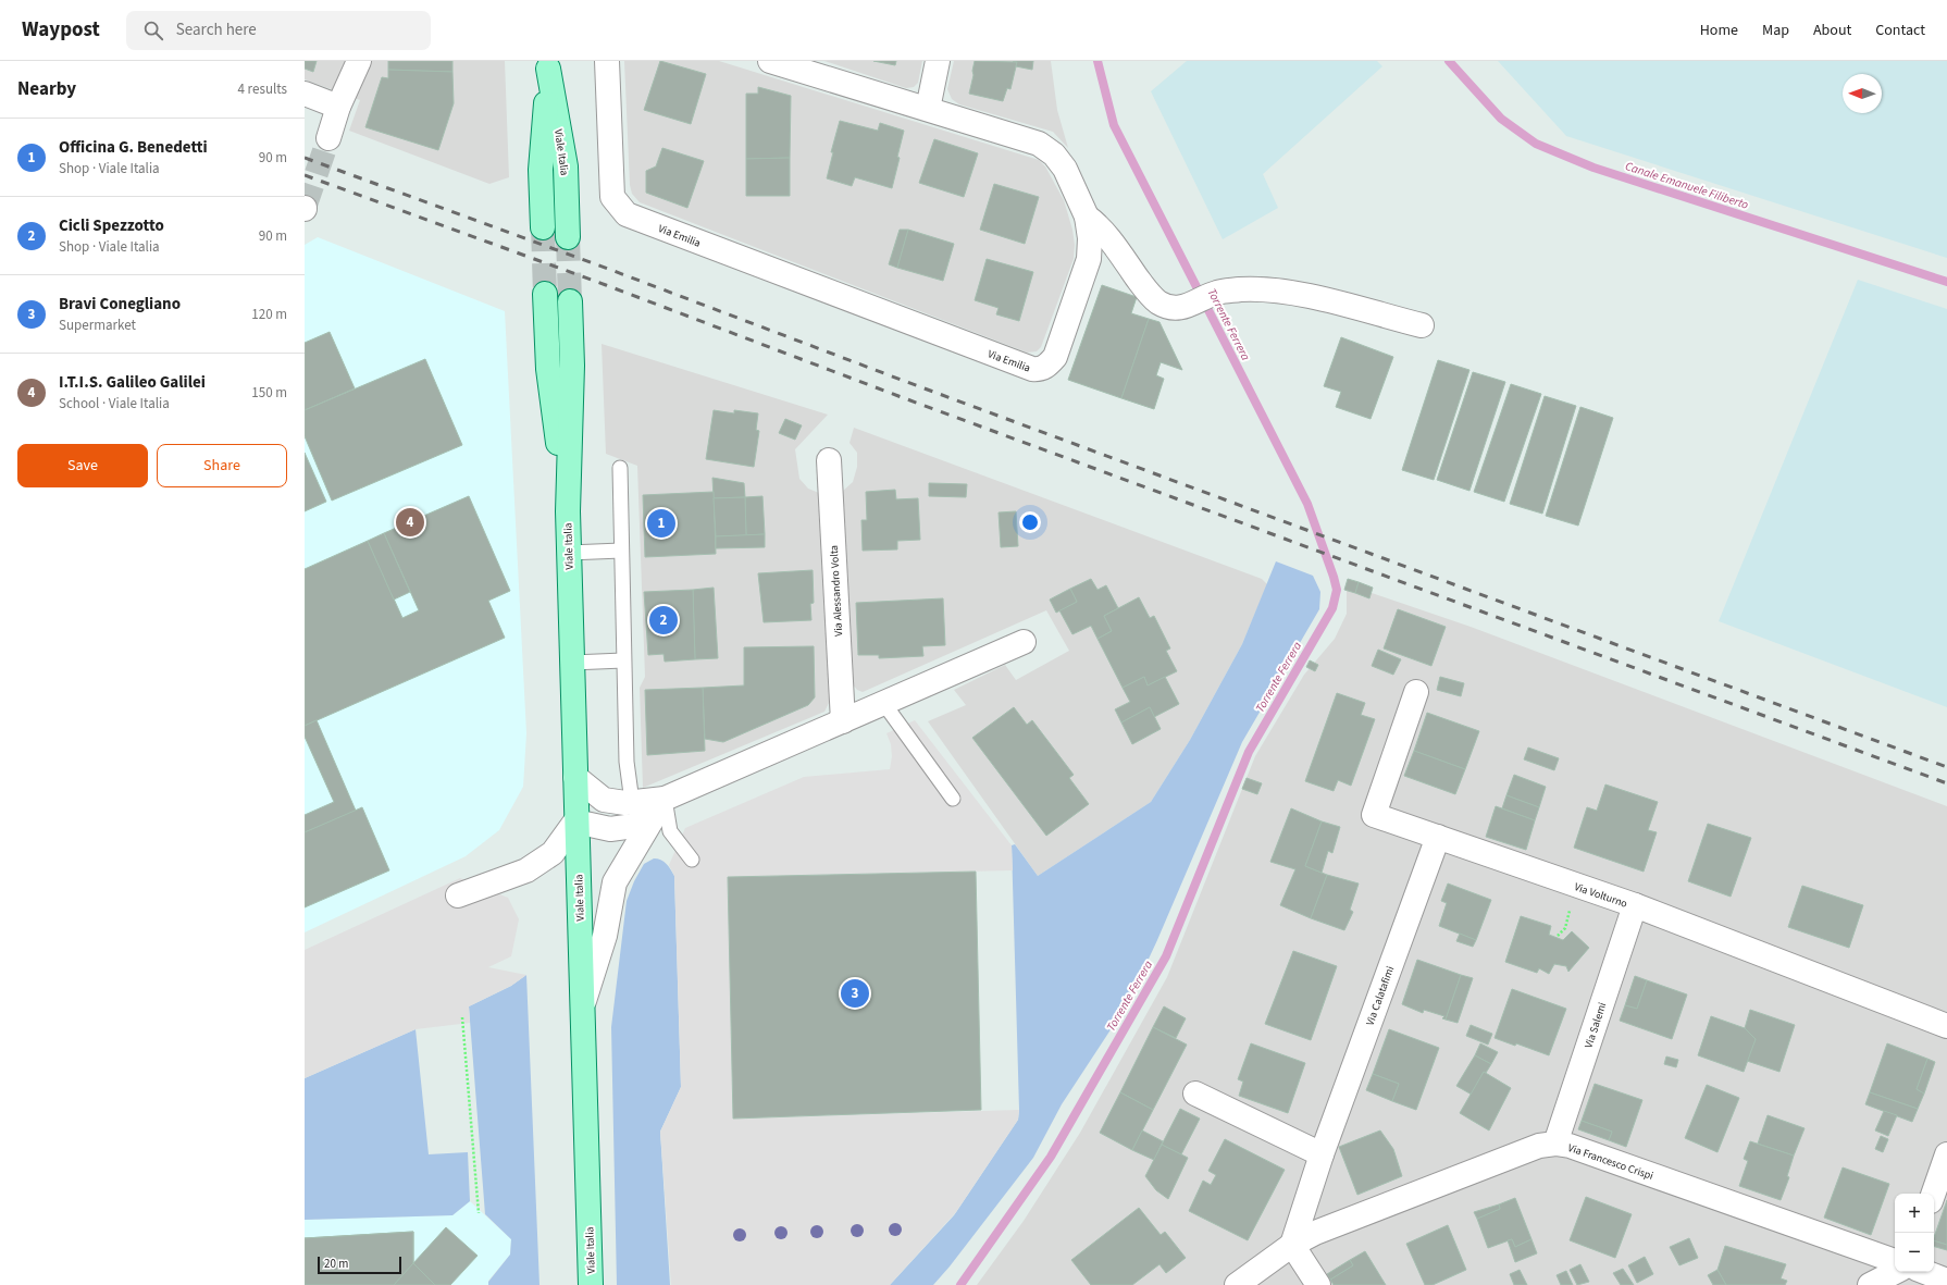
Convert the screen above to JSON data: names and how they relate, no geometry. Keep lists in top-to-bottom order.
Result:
{
  "streets": {
    "main road": ["Viale Italia"],
    "street": [
      "Via Emilia",
      "Via Alessandro Volta",
      "Via Volturno",
      "Via Calatafimi",
      "Via Salemi",
      "Via Francesco Crispi"
    ]
  },
  "crossings": [
    ["Via Volturno", "Via Calatafimi"],
    ["Via Volturno", "Via Salemi"],
    ["Via Calatafimi", "Via Francesco Crispi"],
    ["Via Salemi", "Via Francesco Crispi"]
  ],
  "water": ["Canale Emanuele Filiberto", "Torrente Ferrera"],
  "scale_bar": "20 m",
  "north": "left",
  "page": {
    "header": "Waypost",
    "search": "Search here",
    "nav": [
      "Home",
      "Map",
      "About",
      "Contact"
    ],
    "heading": ["Nearby", "4 results"],
    "list": [
      {
        "mark": "1",
        "name": "Officina G. Benedetti",
        "note": "Shop · Viale Italia",
        "value": "90 m"
      },
      {
        "mark": "2",
        "name": "Cicli Spezzotto",
        "note": "Shop · Viale Italia",
        "value": "90 m"
      },
      {
        "mark": "3",
        "name": "Bravi Conegliano",
        "note": "Supermarket",
        "value": "120 m"
      },
      {
        "mark": "4",
        "name": "I.T.I.S. Galileo Galilei",
        "note": "School · Viale Italia",
        "value": "150 m"
      }
    ],
    "buttons": ["Save", "Share"],
    "pins": [
      "4",
      "1",
      "2",
      "3"
    ],
    "map_buttons": ["+", "−"],
    "scale": "20 m"
  }
}
